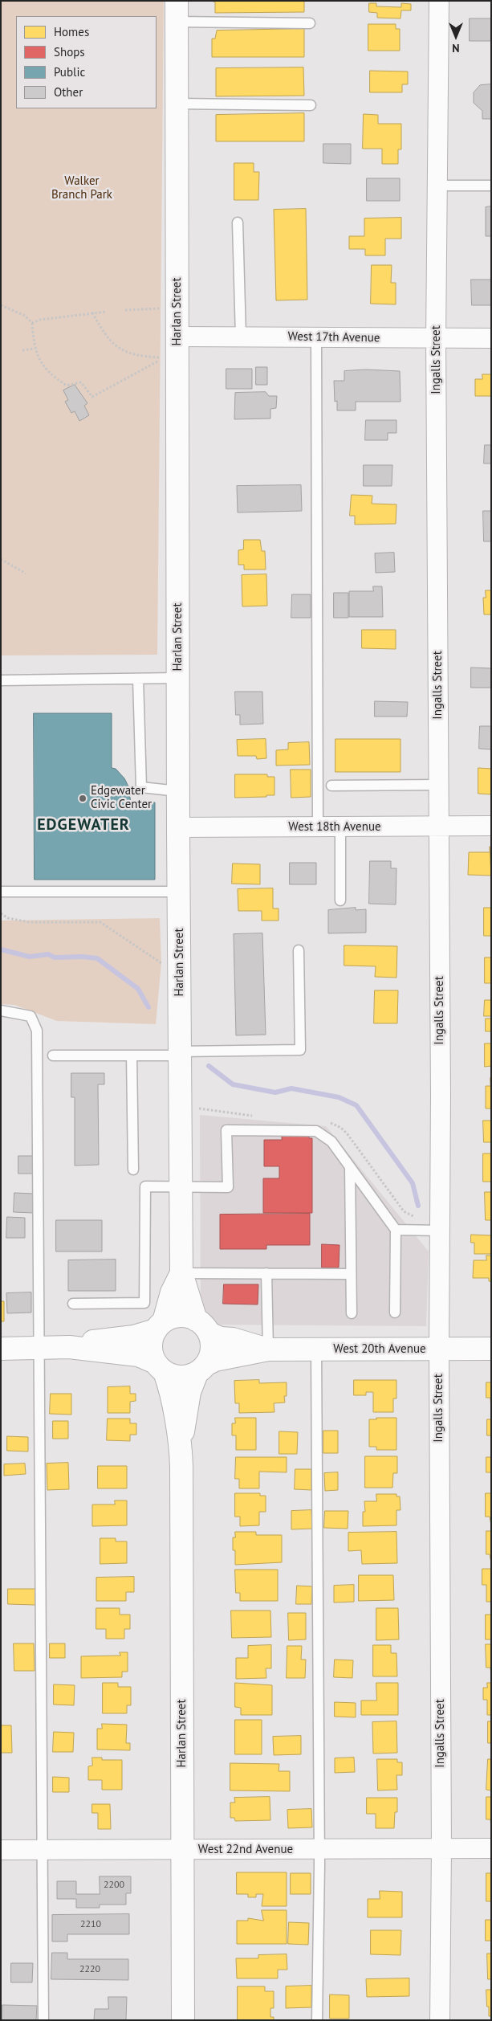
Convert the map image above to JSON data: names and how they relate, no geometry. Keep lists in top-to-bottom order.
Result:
{
  "streets": {
    "street": [
      "Harlan Street",
      "West 17th Avenue",
      "Ingalls Street",
      "West 18th Avenue",
      "West 20th Avenue",
      "West 22nd Avenue"
    ]
  },
  "crossings": [
    ["Harlan Street", "West 17th Avenue"],
    ["Harlan Street", "West 18th Avenue"],
    ["Harlan Street", "West 20th Avenue"],
    ["Harlan Street", "West 22nd Avenue"],
    ["West 17th Avenue", "Ingalls Street"],
    ["Ingalls Street", "West 18th Avenue"],
    ["Ingalls Street", "West 20th Avenue"],
    ["Ingalls Street", "West 22nd Avenue"]
  ],
  "districts": ["EDGEWATER"],
  "parks": ["Walker Branch Park"],
  "places": ["Edgewater Civic Center"],
  "house_numbers": ["2200", "2210", "2220"],
  "legend": [
    "Homes",
    "Shops",
    "Public",
    "Other"
  ],
  "north": "bottom"
}
